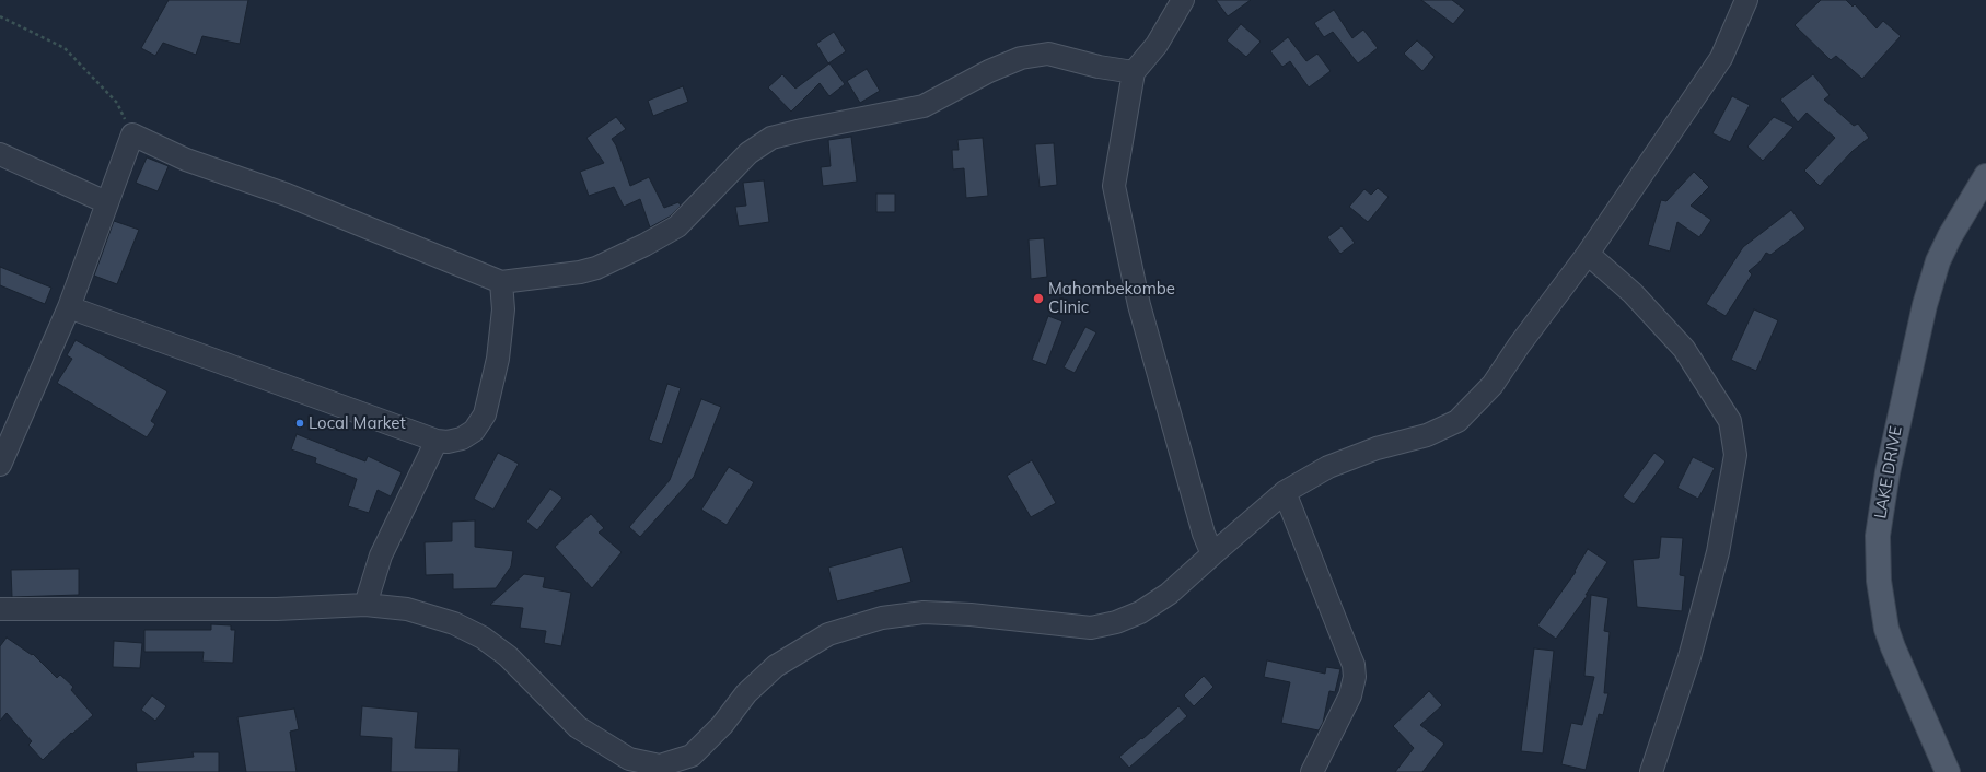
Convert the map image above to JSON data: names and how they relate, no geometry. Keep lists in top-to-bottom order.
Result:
{
  "streets": {
    "main road": ["LAKE DRIVE"]
  },
  "places": ["Mahombekombe Clinic", "Local Market"]
}
